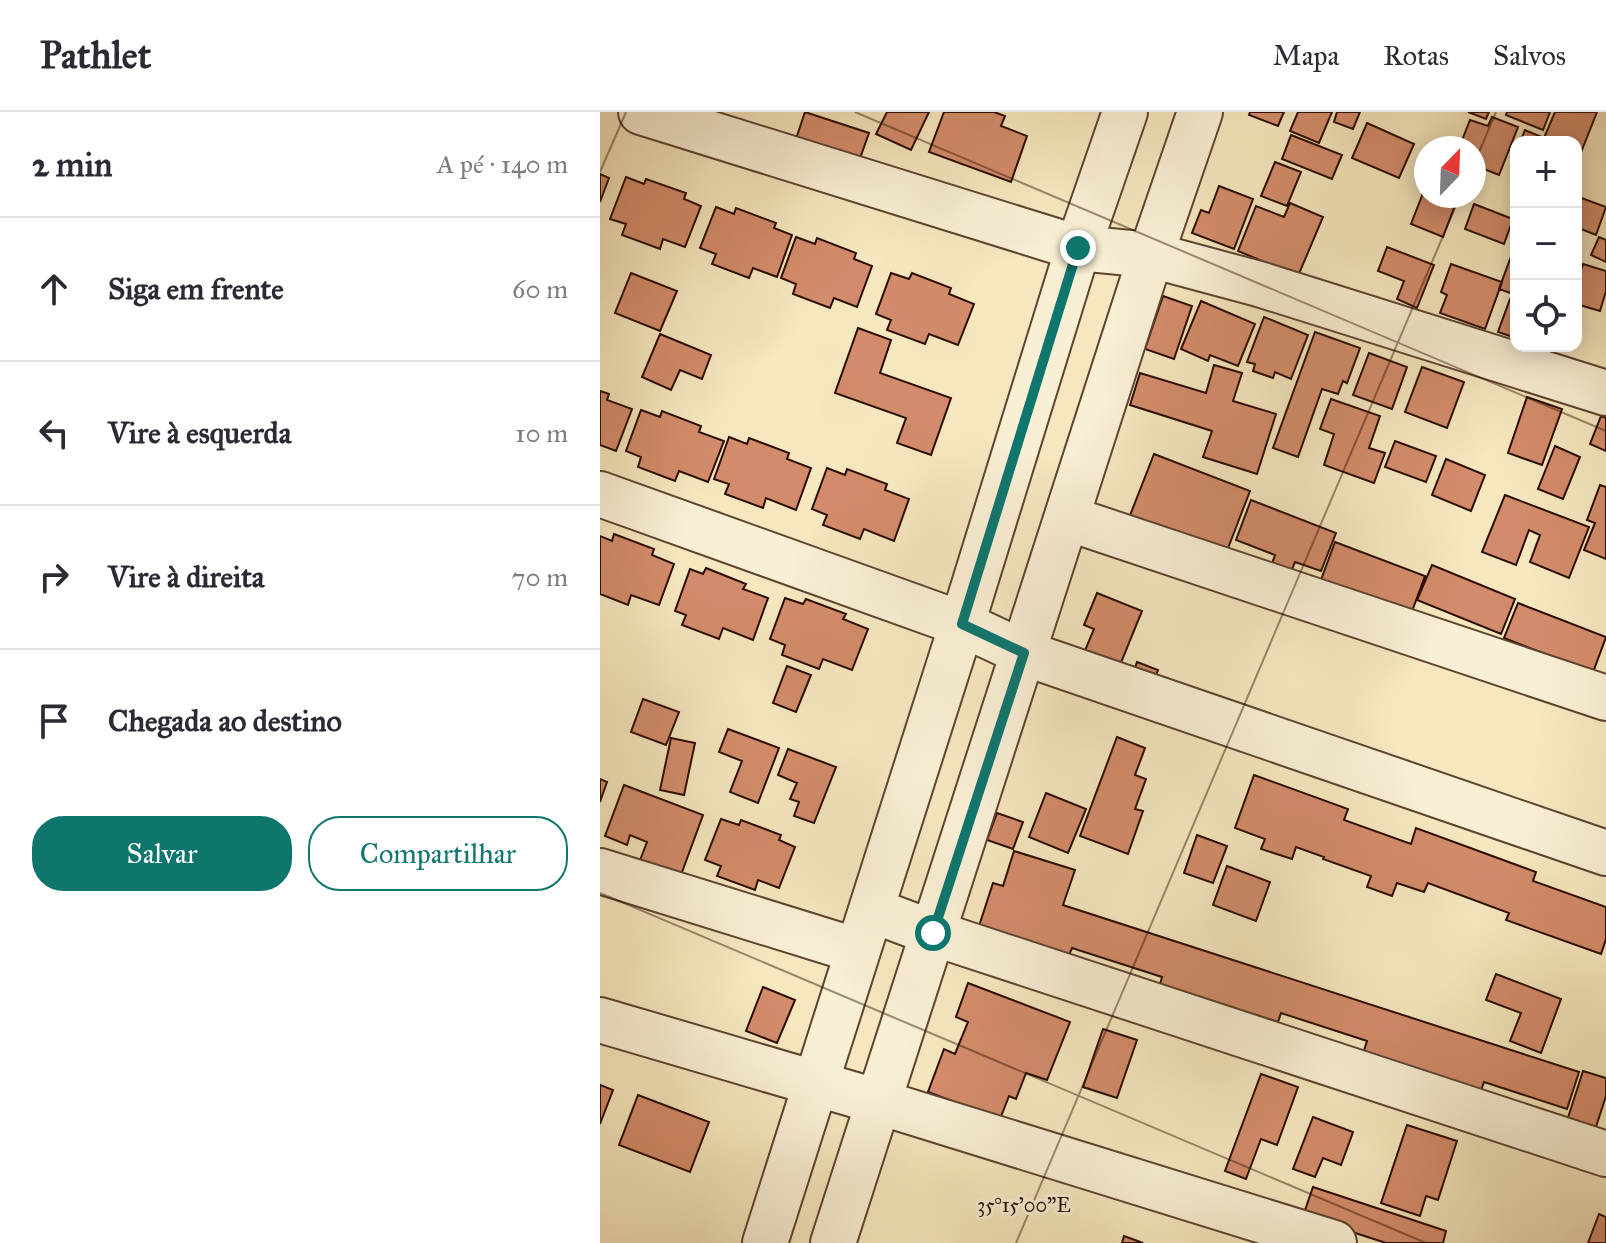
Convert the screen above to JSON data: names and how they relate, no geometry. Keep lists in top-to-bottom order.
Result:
{
  "north": "top right",
  "page": {
    "header": "Pathlet",
    "nav": ["Mapa", "Rotas", "Salvos"],
    "heading": ["2 min", "A pé · 140 m"],
    "map_buttons": ["+", "−"],
    "list": [
      ["Siga em frente", "60 m"],
      ["Vire à esquerda", "10 m"],
      ["Vire à direita", "70 m"],
      "Chegada ao destino"
    ],
    "buttons": ["Salvar", "Compartilhar"]
  },
  "coordinates": ["35°15'00\"E"]
}
